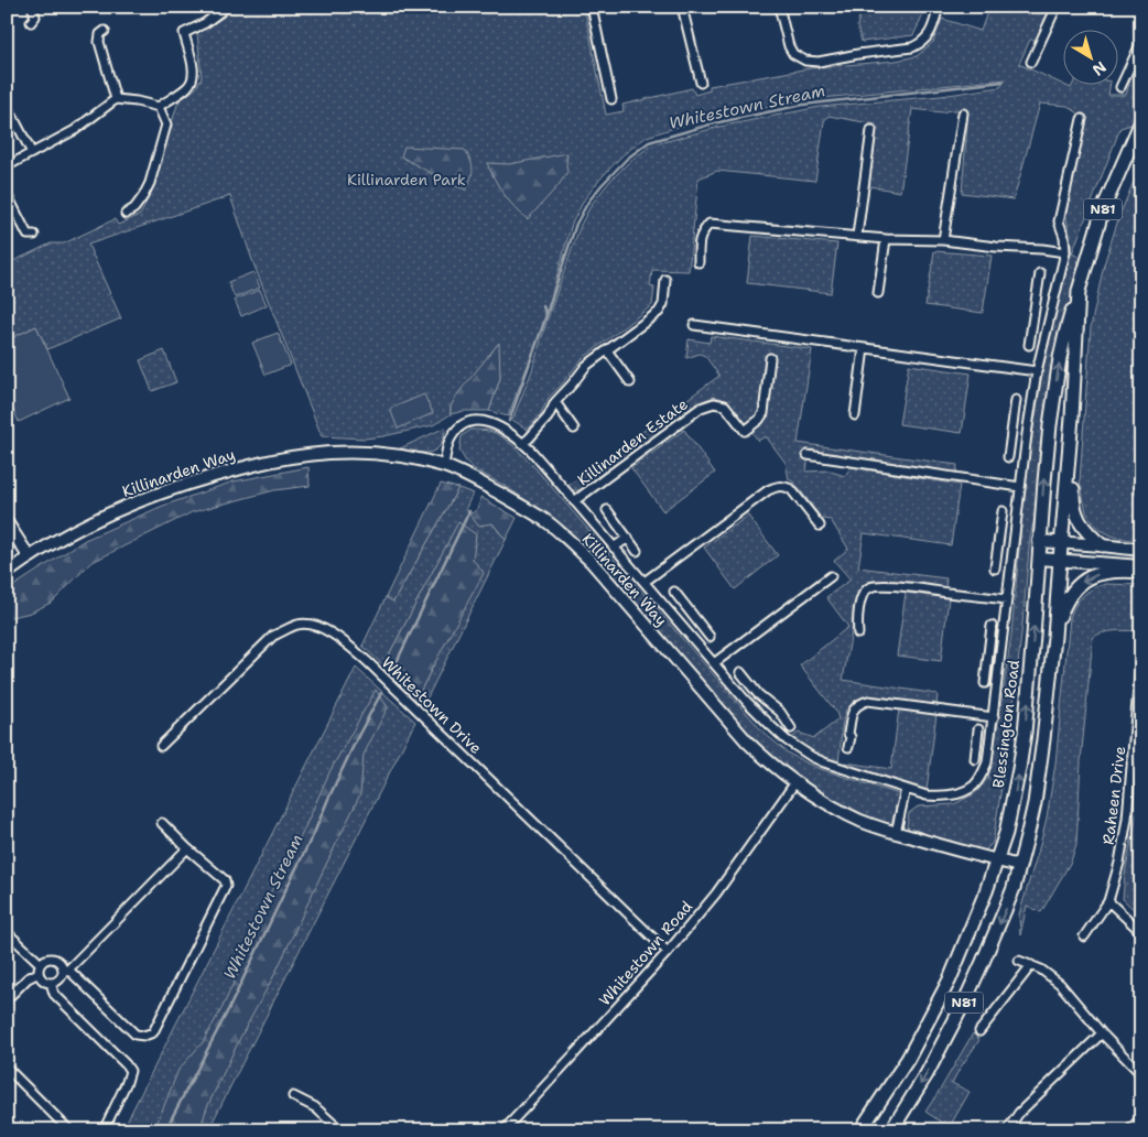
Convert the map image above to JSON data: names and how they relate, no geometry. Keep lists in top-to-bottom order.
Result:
{
  "streets": {
    "main road": ["N81", "Blessington Road"],
    "street": [
      "Killinarden Estate",
      "Killinarden Way",
      "Whitestown Drive",
      "Raheen Drive",
      "Whitestown Road"
    ]
  },
  "crossings": [
    ["Killinarden Estate", "Killinarden Way"],
    ["Killinarden Way", "Blessington Road"],
    ["Killinarden Way", "Whitestown Road"],
    ["Whitestown Drive", "Whitestown Road"]
  ],
  "water": ["Whitestown Stream"],
  "parks": ["Killinarden Park"],
  "north": "bottom right"
}
